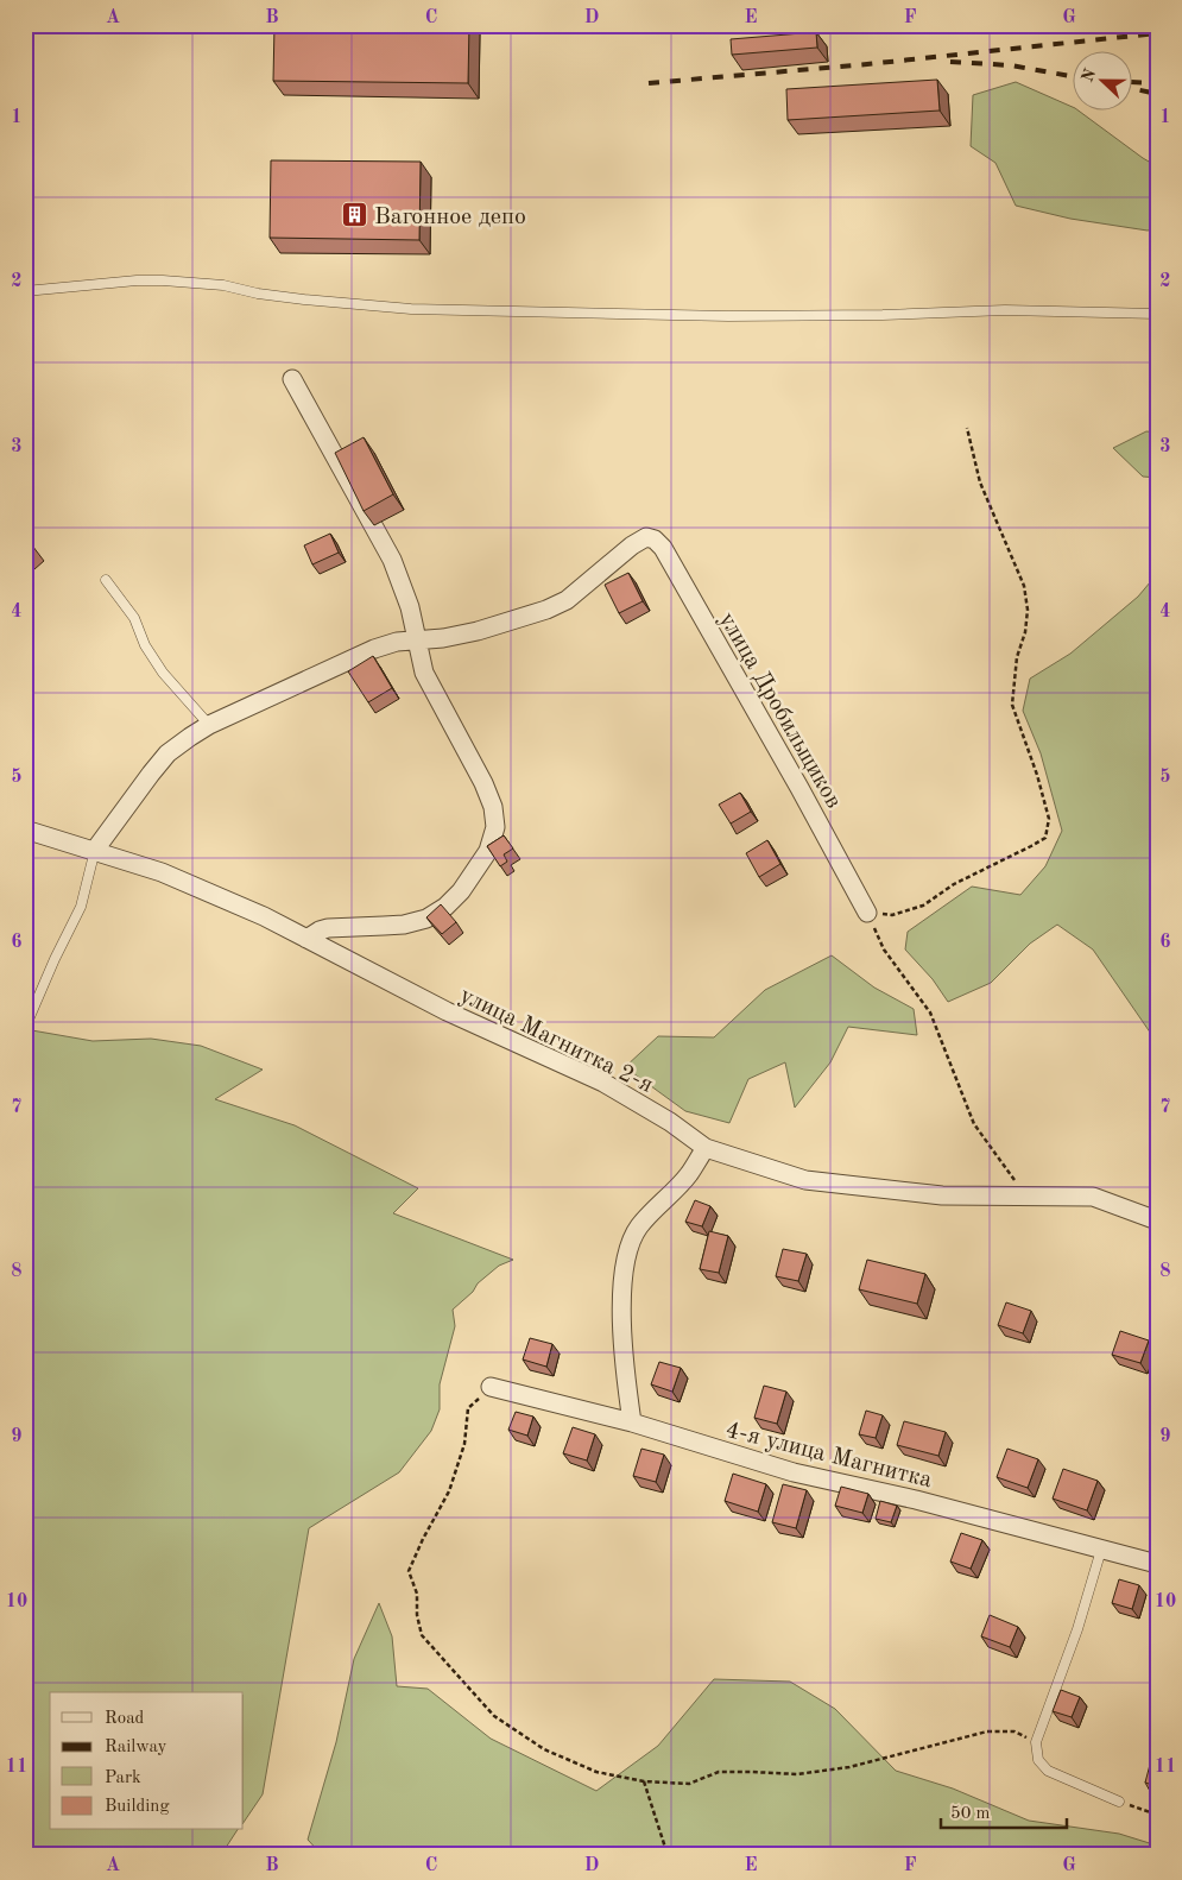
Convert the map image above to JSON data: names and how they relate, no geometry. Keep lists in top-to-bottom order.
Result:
{
  "streets": {
    "street": ["улица Дробильщиков", "улица Магнитка 2-я", "4-я улица Магнитка"]
  },
  "places": {
    "building": ["Вагонное депо"]
  },
  "legend": [
    "Road",
    "Railway",
    "Park",
    "Building"
  ],
  "scale_bar": "50 m",
  "north": "left",
  "grid": {
    "columns": [
      "A",
      "B",
      "C",
      "D",
      "E",
      "F",
      "G"
    ],
    "rows": [
      "1",
      "2",
      "3",
      "4",
      "5",
      "6",
      "7",
      "8",
      "9",
      "10",
      "11"
    ]
  }
}
